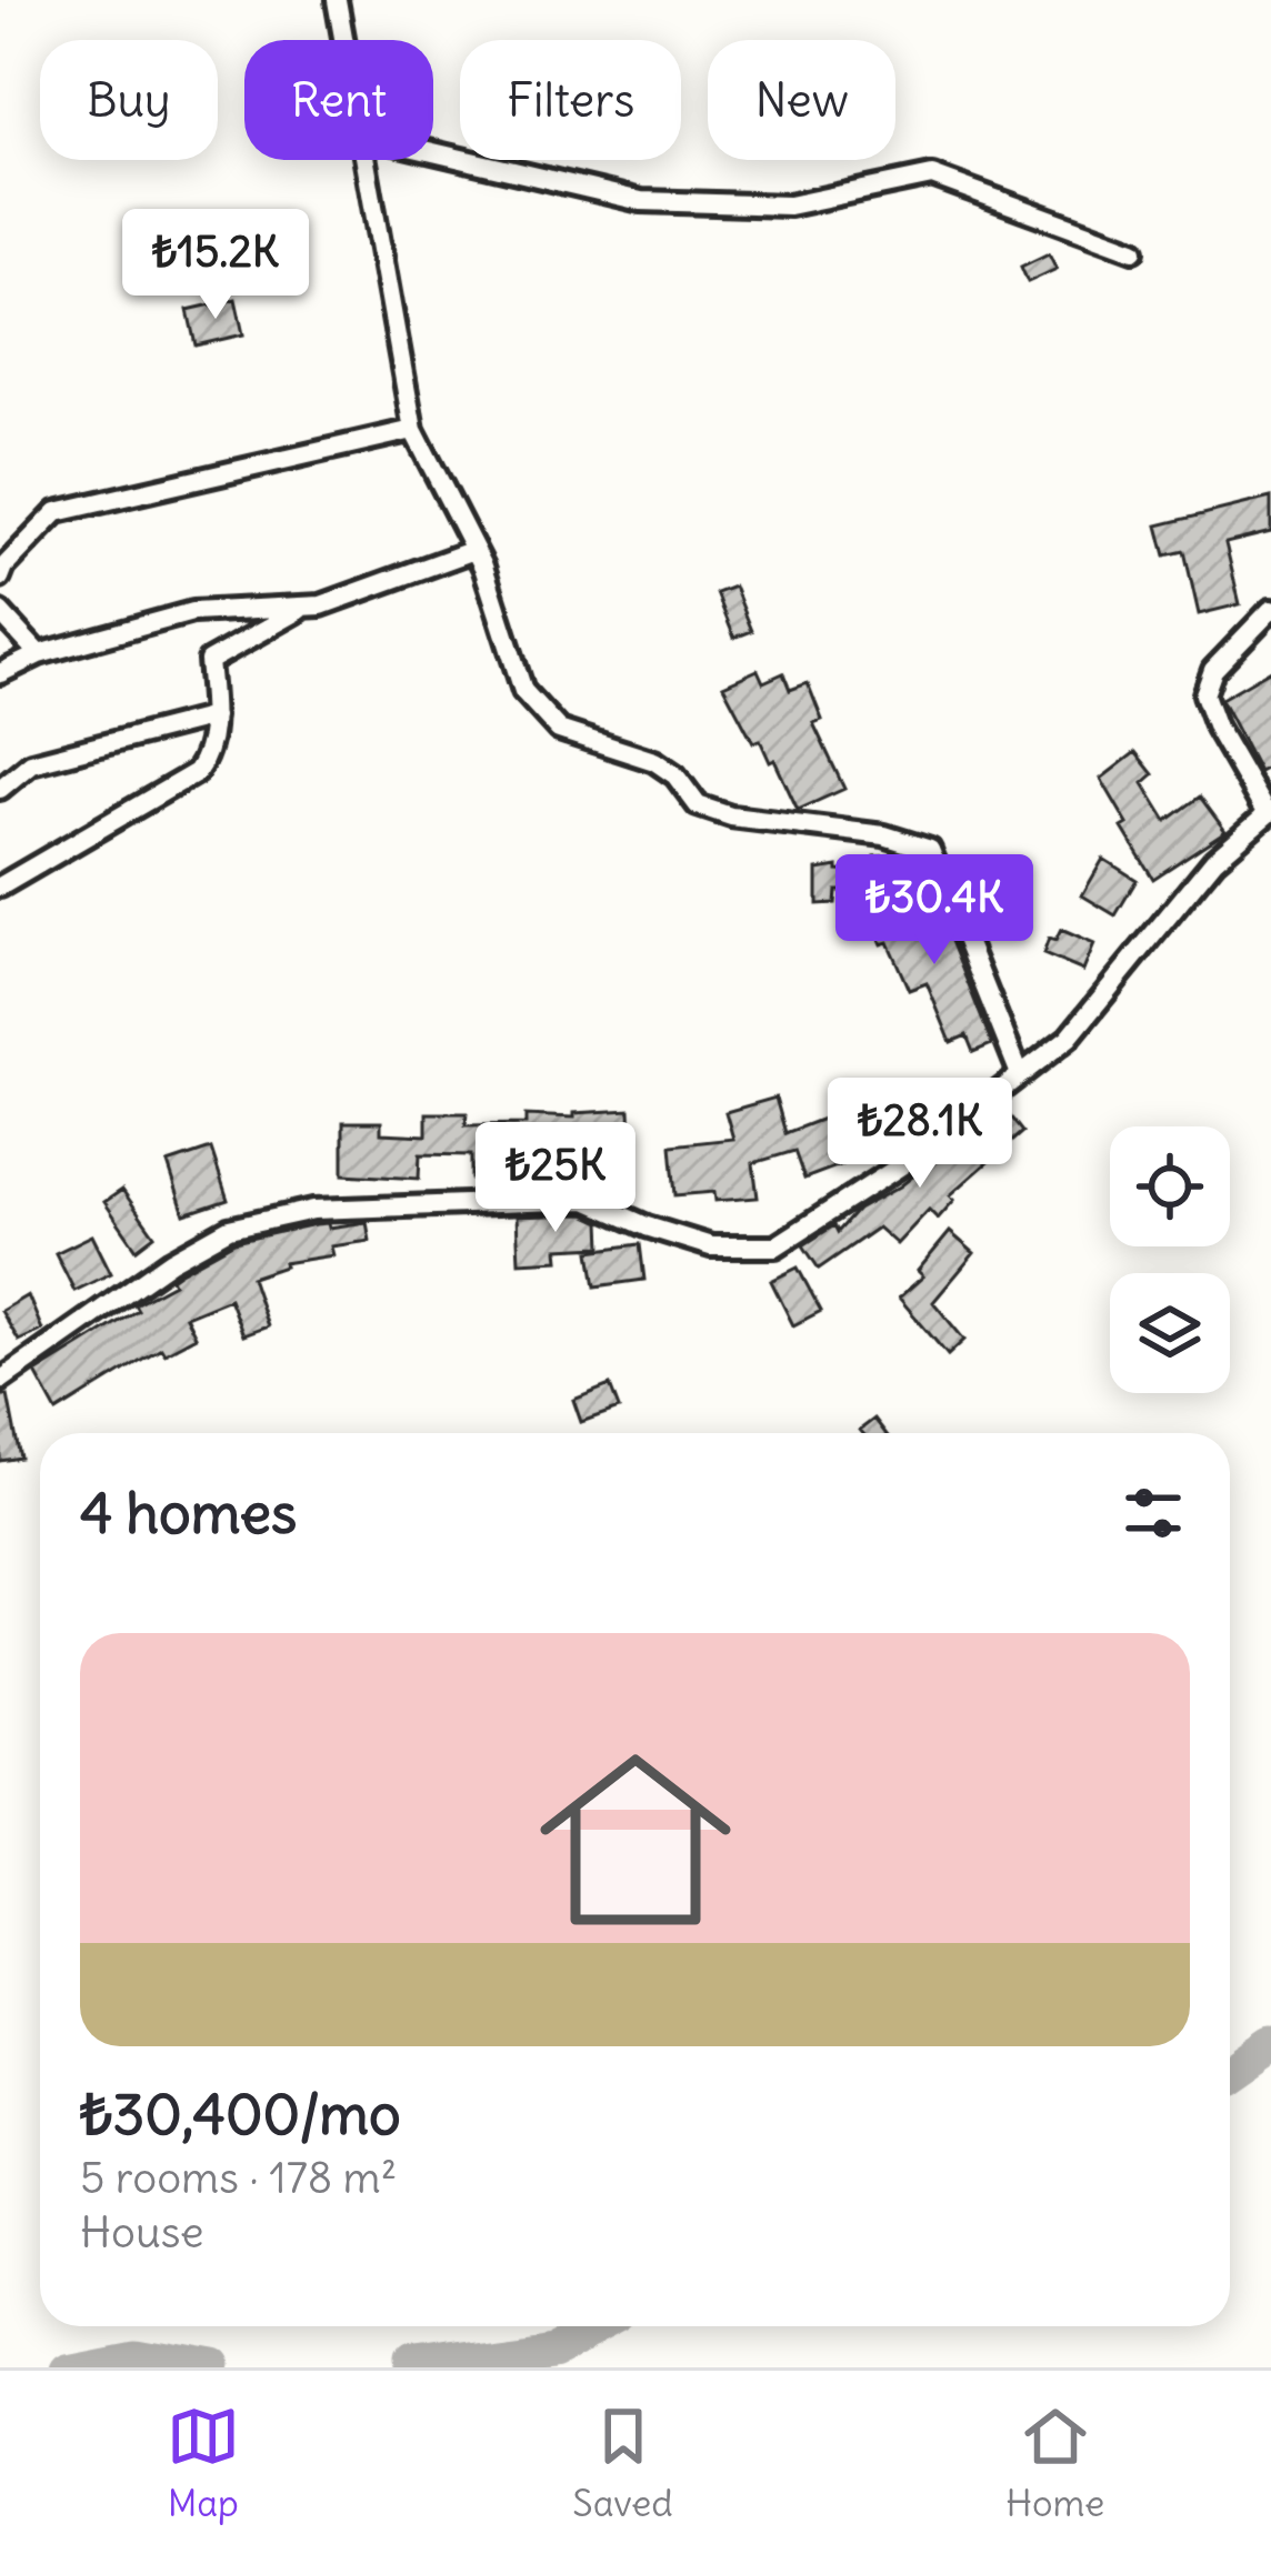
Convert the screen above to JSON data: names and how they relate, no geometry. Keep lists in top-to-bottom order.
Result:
{
  "page": {
    "chip": [
      "Buy",
      "Rent",
      "Filters",
      "New"
    ],
    "price": [
      "₺15.2K",
      "₺30.4K",
      "₺28.1K",
      "₺25K"
    ],
    "heading": "4 homes",
    "list": [
      {
        "name": "₺30,400/mo",
        "note": "5 rooms · 178 m² · House"
      }
    ],
    "tabs": ["Map", "Saved", "Home"]
  }
}
